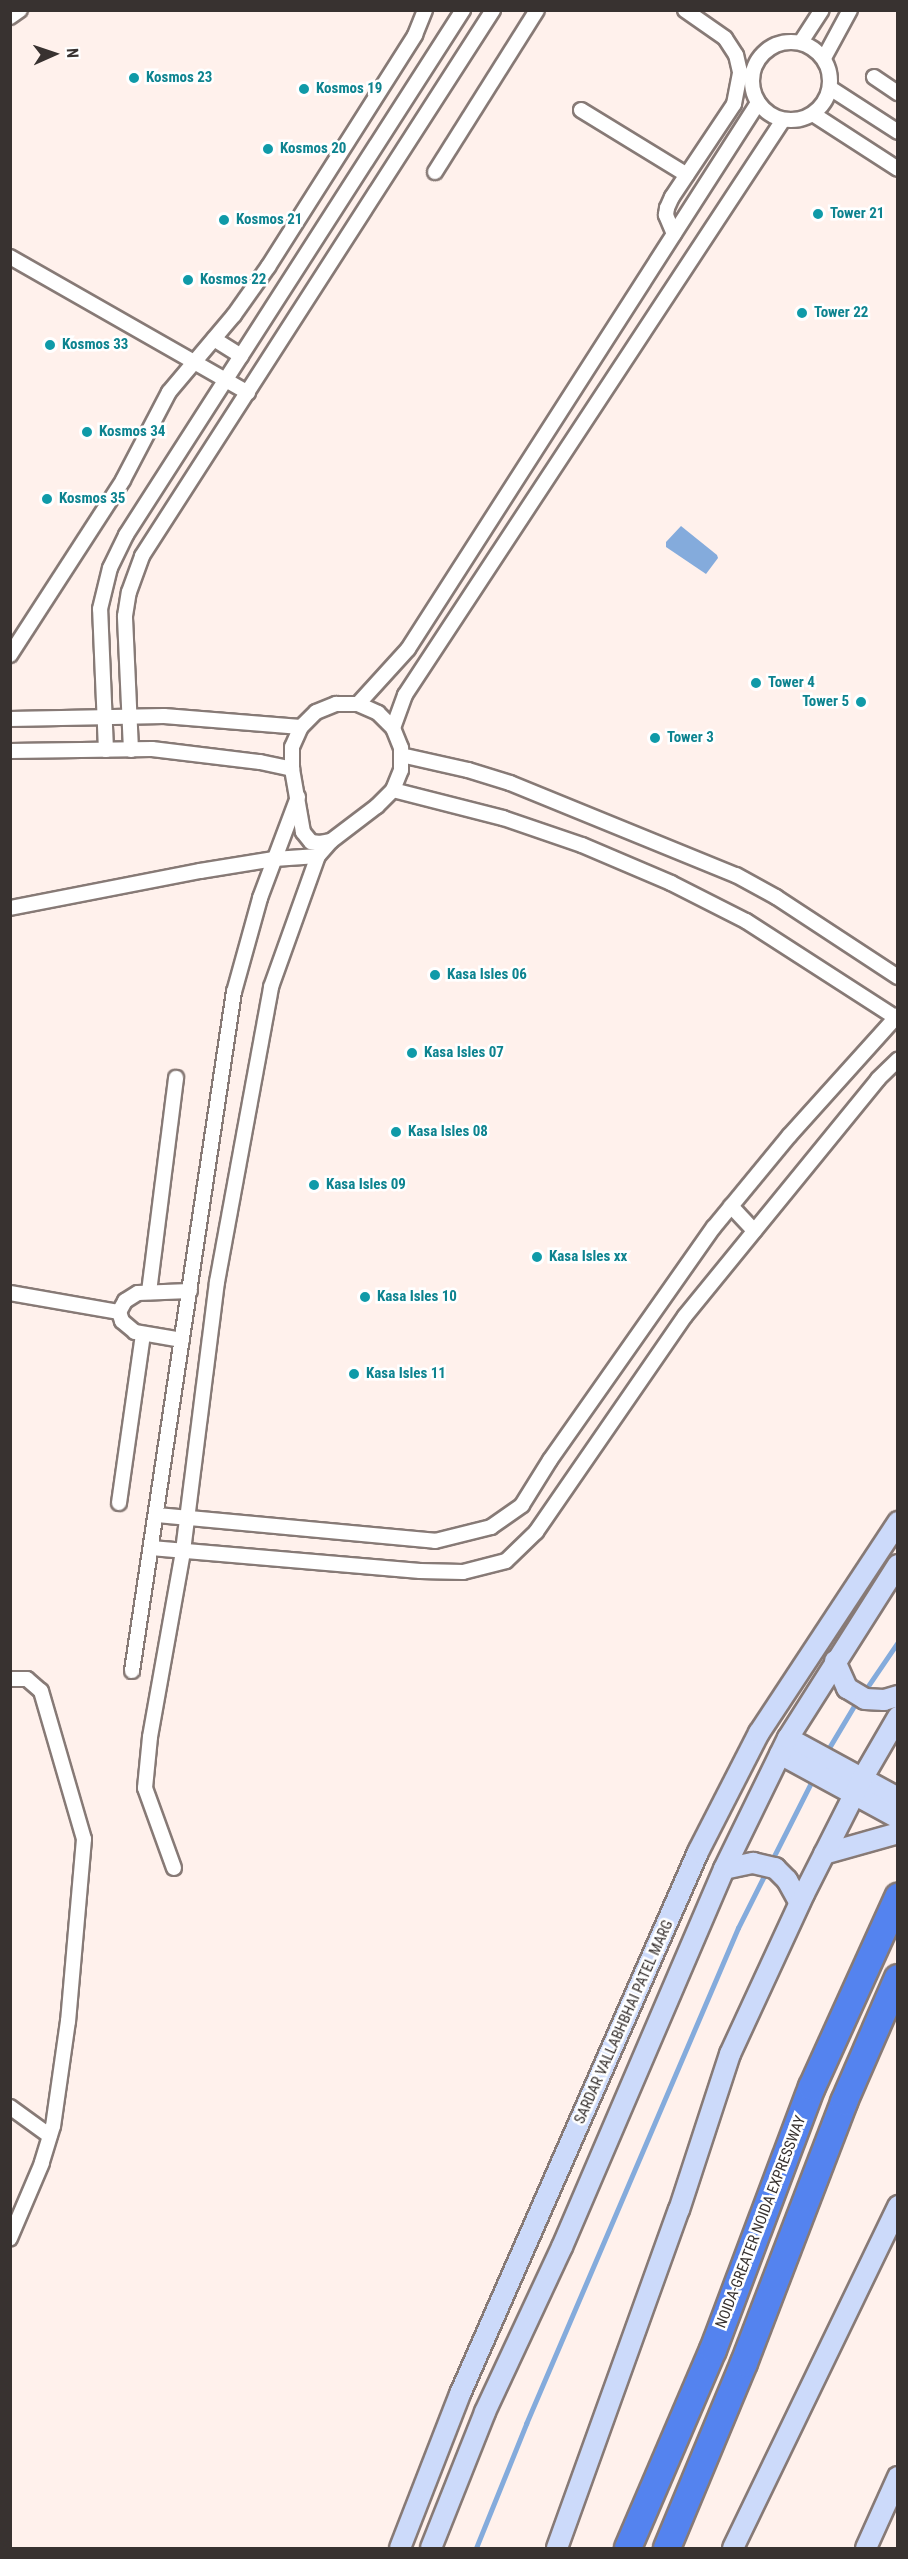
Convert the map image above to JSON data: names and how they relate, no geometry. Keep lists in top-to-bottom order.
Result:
{
  "streets": {
    "highway": ["NOIDA-GREATER NOIDA EXPRESSWAY"],
    "street": ["SARDAR VALLABHBHAI PATEL MARG"]
  },
  "places": [
    "Kosmos 23",
    "Kosmos 19",
    "Kosmos 20",
    "Tower 21",
    "Kosmos 21",
    "Kosmos 22",
    "Tower 22",
    "Kosmos 33",
    "Kosmos 34",
    "Kosmos 35",
    "Tower 4",
    "Tower 5",
    "Tower 3",
    "Kasa Isles 06",
    "Kasa Isles 07",
    "Kasa Isles 08",
    "Kasa Isles 09",
    "Kasa Isles xx",
    "Kasa Isles 10",
    "Kasa Isles 11"
  ],
  "north": "right"
}
